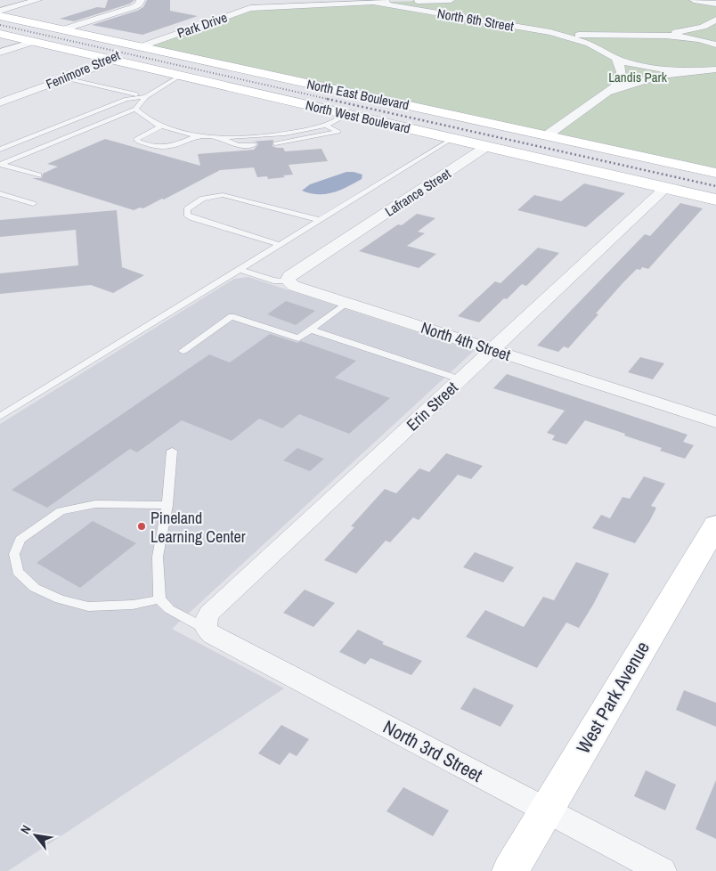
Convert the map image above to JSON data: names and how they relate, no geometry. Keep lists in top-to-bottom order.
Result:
{
  "streets": {
    "main road": [
      "Fenimore Street",
      "North East Boulevard",
      "North West Boulevard",
      "West Park Avenue"
    ],
    "street": [
      "North 6th Street",
      "Park Drive",
      "Lafrance Street",
      "North 4th Street",
      "Erin Street",
      "North 3rd Street"
    ]
  },
  "crossings": [
    ["North 6th Street", "Park Drive"],
    ["Park Drive", "Fenimore Street"],
    ["Park Drive", "North East Boulevard"],
    ["Fenimore Street", "North East Boulevard"],
    ["Fenimore Street", "North West Boulevard"],
    ["North West Boulevard", "Lafrance Street"],
    ["North West Boulevard", "Erin Street"],
    ["Lafrance Street", "North 4th Street"],
    ["North 4th Street", "Erin Street"],
    ["Erin Street", "North 3rd Street"],
    ["West Park Avenue", "North 3rd Street"]
  ],
  "parks": ["Landis Park"],
  "places": ["Pineland Learning Center"],
  "north": "top left"
}
